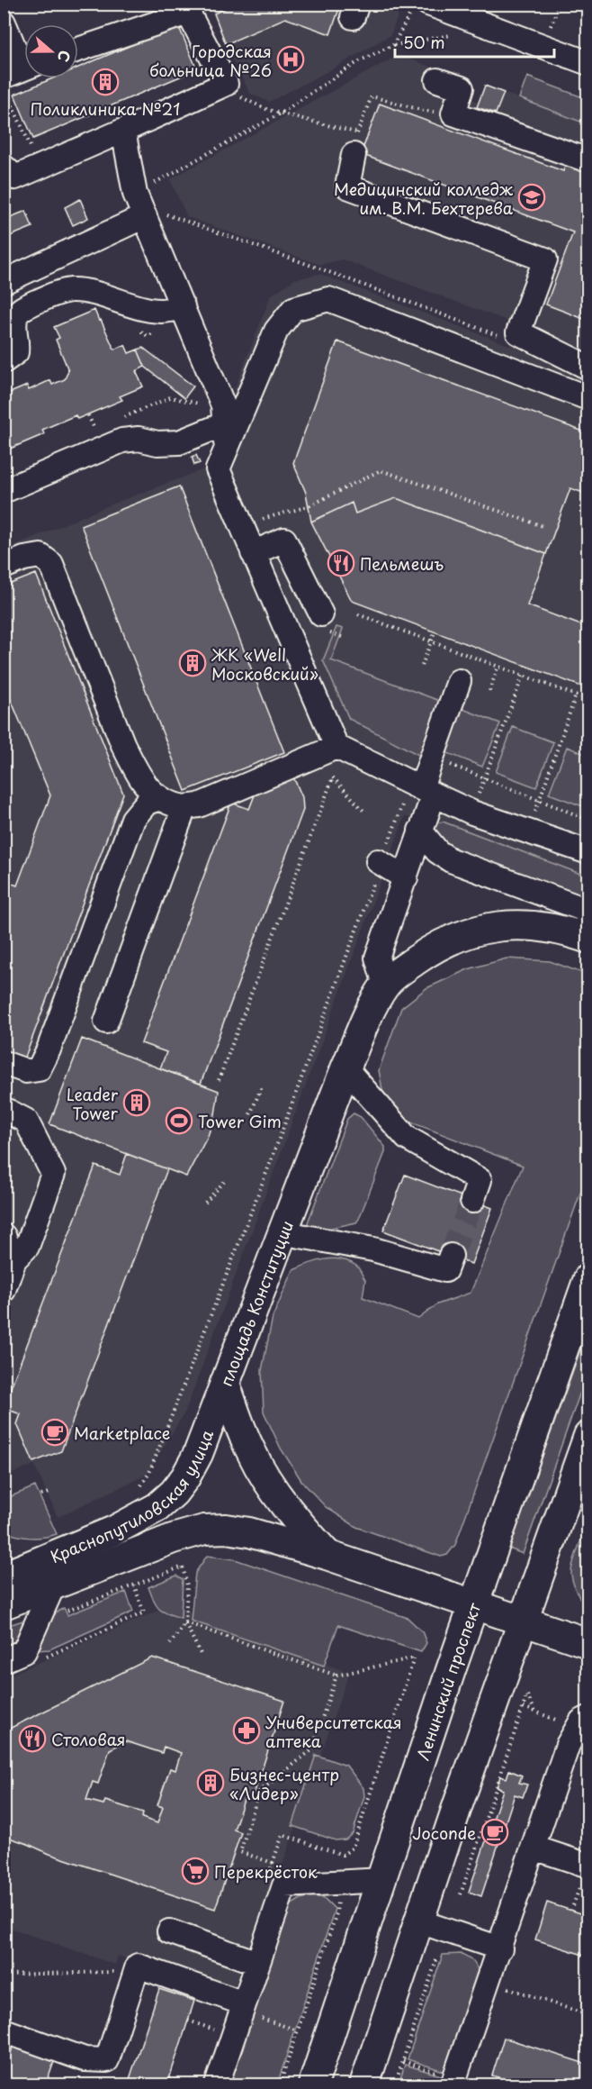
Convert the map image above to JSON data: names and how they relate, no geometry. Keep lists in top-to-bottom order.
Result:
{
  "streets": {
    "main road": ["площадь Конституции", "Краснопутиловская улица", "Ленинский проспект"]
  },
  "crossings": [
    ["площадь Конституции", "Краснопутиловская улица"]
  ],
  "places": {
    "hospital": ["Городская больница №26"],
    "building": [
      "Поликлиника №21",
      "ЖК «Well Московский»",
      "Leader Tower",
      "Бизнес-центр «Лидер»"
    ],
    "school or university": ["Медицинский колледж им. В.М. Бехтерева"],
    "restaurant": ["Пельмешъ", "Столовая"],
    "sports": ["Tower Gim"],
    "cafe": ["Marketplace", "Joconde"],
    "pharmacy": ["Университетская аптека"],
    "supermarket": ["Перекрёсток"]
  },
  "scale_bar": "50 m",
  "north": "right"
}
